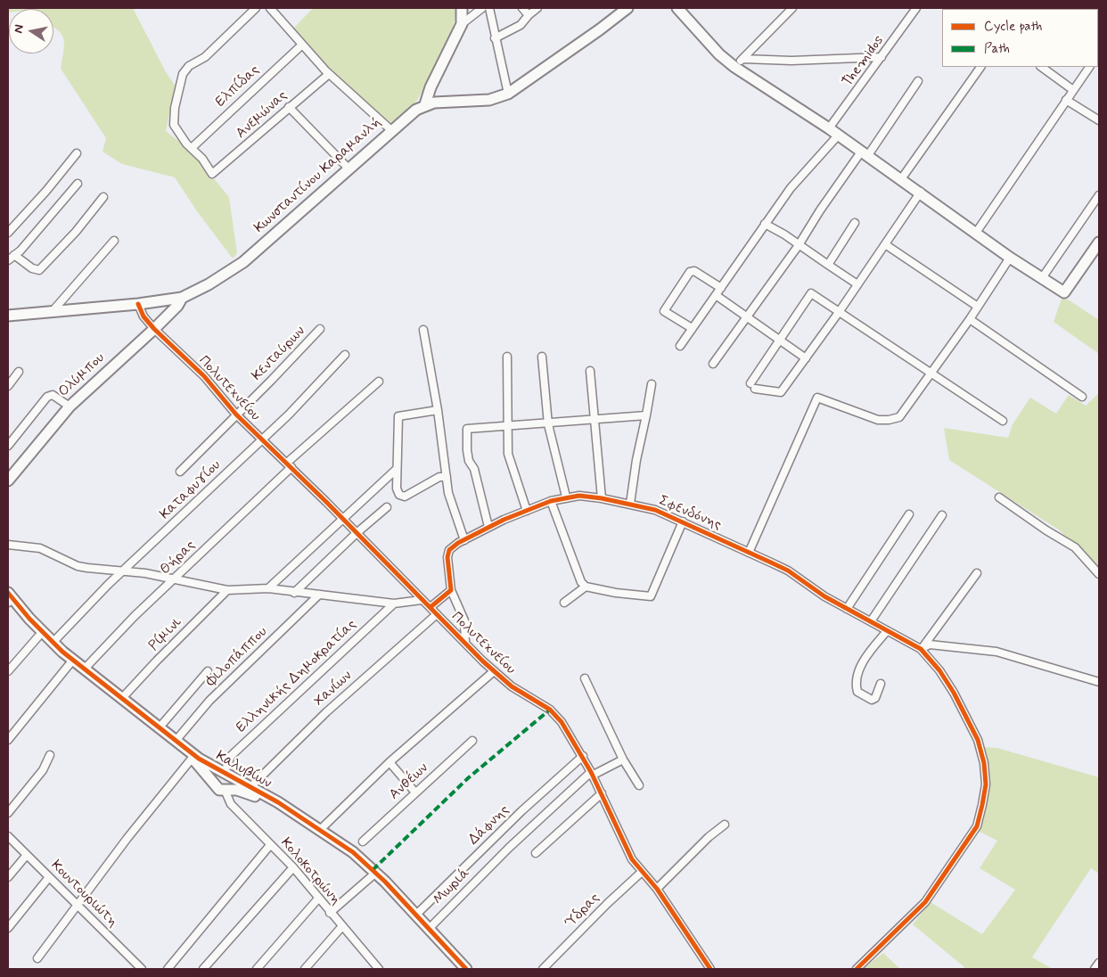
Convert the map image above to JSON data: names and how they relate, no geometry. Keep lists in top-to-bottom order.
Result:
{
  "streets": {
    "main road": ["Κωνσταντίνου Καραμανλή", "Ολύμπου", "Καλυβίων"],
    "street": [
      "Themidos",
      "Ελπίδας",
      "Ανεμώνας",
      "Κενταύρων",
      "Πολυτεχνείου",
      "Καταφυγίου",
      "Σφενδόνης",
      "Θήρας",
      "Ρίμινι",
      "Φιλοπάππου",
      "Ελληνικής Δημοκρατίας",
      "Χανίων",
      "Ανθέων",
      "Δάφνης",
      "Κολοκοτρώνη",
      "Μωριά",
      "Κουντουριώτη",
      "Ύδρας"
    ]
  },
  "crossings": [
    ["Ελπίδας", "Ανεμώνας"],
    ["Κωνσταντίνου Καραμανλή", "Ολύμπου"],
    ["Κωνσταντίνου Καραμανλή", "Πολυτεχνείου"],
    ["Κενταύρων", "Πολυτεχνείου"],
    ["Ολύμπου", "Πολυτεχνείου"],
    ["Πολυτεχνείου", "Καταφυγίου"],
    ["Πολυτεχνείου", "Θήρας"],
    ["Πολυτεχνείου", "Χανίων"],
    ["Πολυτεχνείου", "Δάφνης"],
    ["Πολυτεχνείου", "Μωριά"],
    ["Πολυτεχνείου", "Ύδρας"],
    ["Καταφυγίου", "Καλυβίων"],
    ["Θήρας", "Καλυβίων"],
    ["Ρίμινι", "Καλυβίων"],
    ["Φιλοπάππου", "Καλυβίων"],
    ["Ελληνικής Δημοκρατίας", "Καλυβίων"],
    ["Ελληνικής Δημοκρατίας", "Κολοκοτρώνη"],
    ["Χανίων", "Καλυβίων"],
    ["Καλυβίων", "Δάφνης"],
    ["Καλυβίων", "Κολοκοτρώνη"],
    ["Καλυβίων", "Μωριά"]
  ],
  "legend": ["Cycle path", "Path"],
  "north": "left"
}
